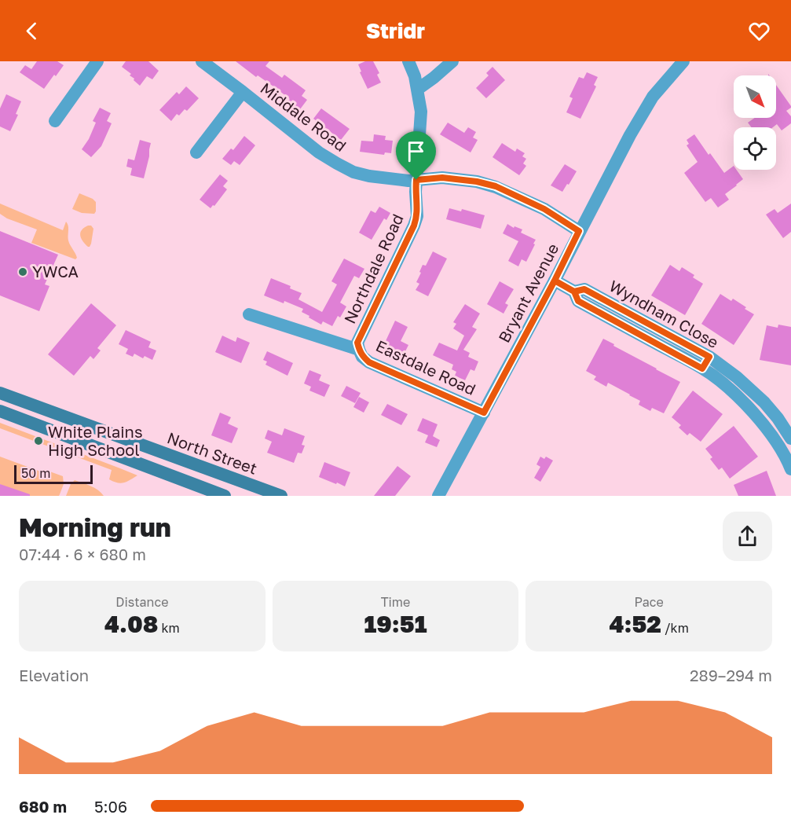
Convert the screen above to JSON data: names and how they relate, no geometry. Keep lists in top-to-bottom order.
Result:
{
  "streets": {
    "main road": ["North Street"],
    "street": [
      "Middale Road",
      "Northdale Road",
      "Bryant Avenue",
      "Wyndham Close",
      "Eastdale Road"
    ]
  },
  "crossings": [
    ["Middale Road", "Northdale Road"],
    ["Middale Road", "Bryant Avenue"],
    ["Northdale Road", "Eastdale Road"],
    ["Bryant Avenue", "Wyndham Close"],
    ["Bryant Avenue", "Eastdale Road"]
  ],
  "places": ["YWCA", "White Plains High School"],
  "scale_bar": "50 m",
  "north": "bottom right",
  "page": {
    "header": "Stridr",
    "scale": "50 m",
    "heading": ["Morning run", "07:44 · 6 × 680 m"],
    "stats": [
      ["Distance", "4.08 km"],
      ["Time", "19:51"],
      ["Pace", "4:52 /km"]
    ],
    "chart": ["Elevation", "289–294 m"],
    "list": [
      {
        "name": "680 m",
        "note": "5:06"
      }
    ]
  }
}
